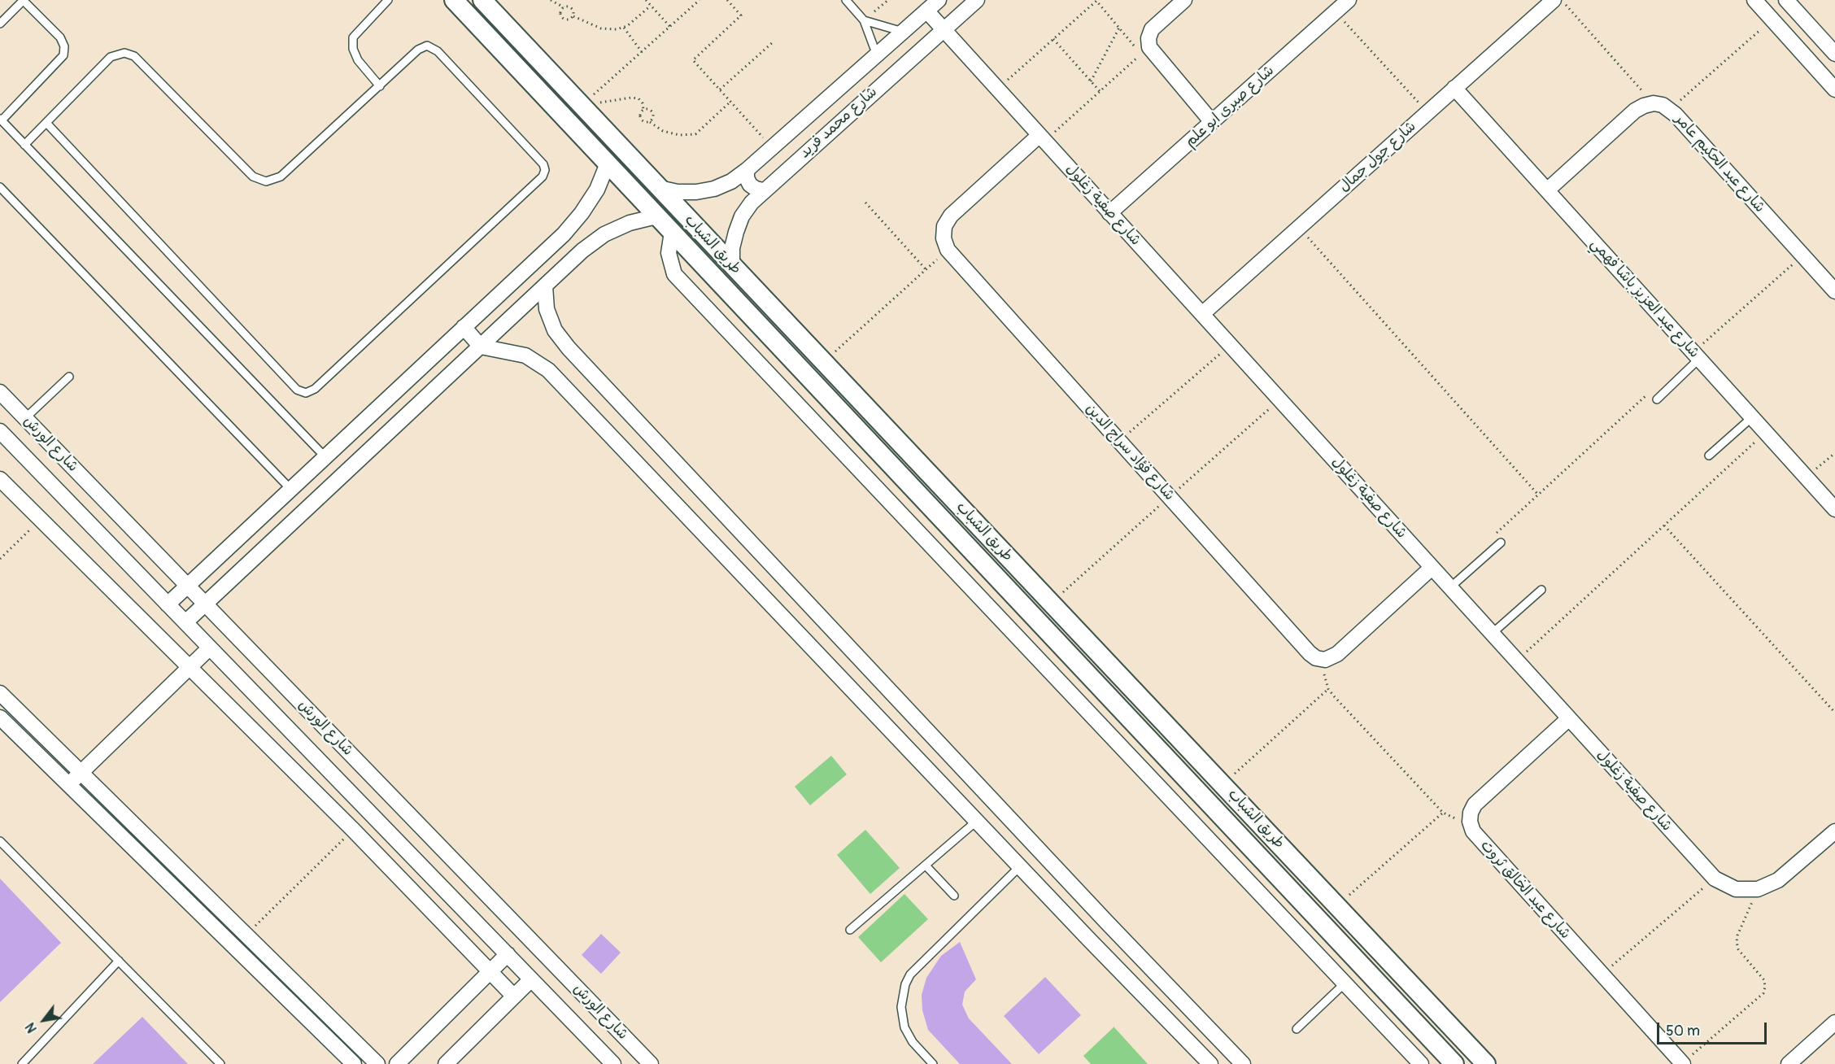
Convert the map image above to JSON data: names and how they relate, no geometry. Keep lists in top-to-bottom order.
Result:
{
  "streets": {
    "street": [
      "شارع صبرى ابو علم",
      "شارع محمد فريد",
      "شارع جول جمال",
      "شارع عبد الحكيم عامر",
      "شارع صفية زغلول",
      "طريق الشباب",
      "شارع عبد العزيز باشا فهمي",
      "شارع الورش",
      "شارع فؤاد سراج الدين",
      "شارع عبد الخالق ثروت"
    ]
  },
  "crossings": [
    ["شارع صبرى ابو علم", "شارع صفية زغلول"],
    ["شارع محمد فريد", "شارع صفية زغلول"],
    ["شارع محمد فريد", "طريق الشباب"],
    ["شارع جول جمال", "شارع صفية زغلول"],
    ["شارع جول جمال", "شارع عبد العزيز باشا فهمي"]
  ],
  "scale_bar": "50 m",
  "north": "bottom left"
}
